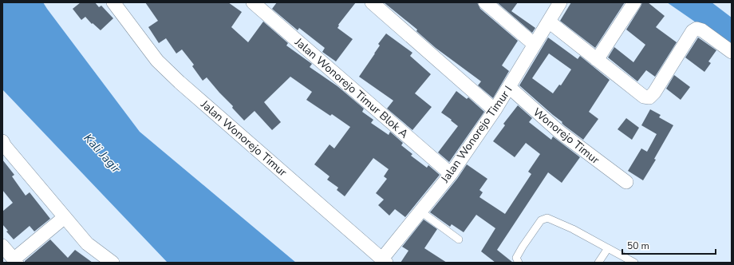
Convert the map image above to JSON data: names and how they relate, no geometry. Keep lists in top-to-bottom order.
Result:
{
  "streets": {
    "street": [
      "Jalan Wonorejo Timur Blok A",
      "Jalan Wonorejo Timur I",
      "Wonorejo Timur",
      "Jalan Wonorejo Timur"
    ]
  },
  "crossings": [
    ["Jalan Wonorejo Timur Blok A", "Jalan Wonorejo Timur I"],
    ["Jalan Wonorejo Timur I", "Wonorejo Timur"],
    ["Jalan Wonorejo Timur I", "Jalan Wonorejo Timur"]
  ],
  "water": ["Kali Jagir"],
  "scale_bar": "50 m"
}
